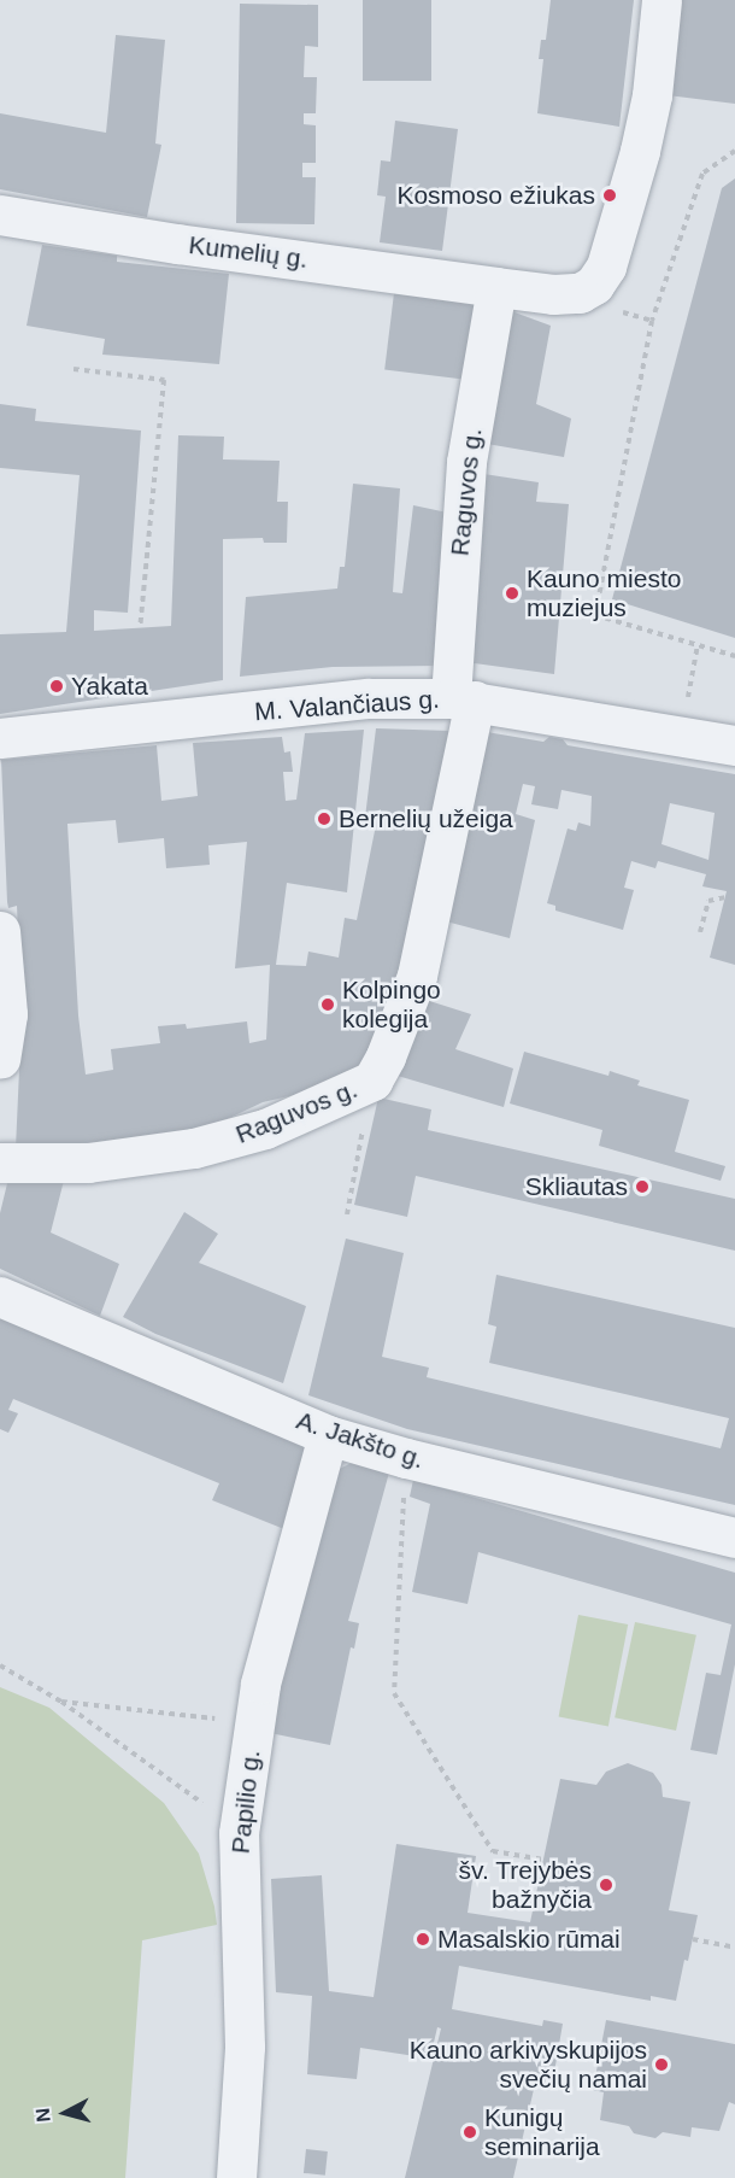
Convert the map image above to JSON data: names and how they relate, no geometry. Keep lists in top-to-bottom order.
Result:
{
  "streets": {
    "street": [
      "Kumelių g.",
      "Raguvos g.",
      "M. Valančiaus g.",
      "A. Jakšto g.",
      "Papilio g."
    ]
  },
  "crossings": [
    ["Kumelių g.", "Raguvos g."],
    ["Raguvos g.", "M. Valančiaus g."],
    ["A. Jakšto g.", "Papilio g."]
  ],
  "places": [
    "Kosmoso ežiukas",
    "Kauno miesto muziejus",
    "Yakata",
    "Bernelių užeiga",
    "Kolpingo kolegija",
    "Skliautas",
    "šv. Trejybės bažnyčia",
    "Masalskio rūmai",
    "Kauno arkivyskupijos svečių namai",
    "Kunigų seminarija"
  ],
  "north": "left"
}
